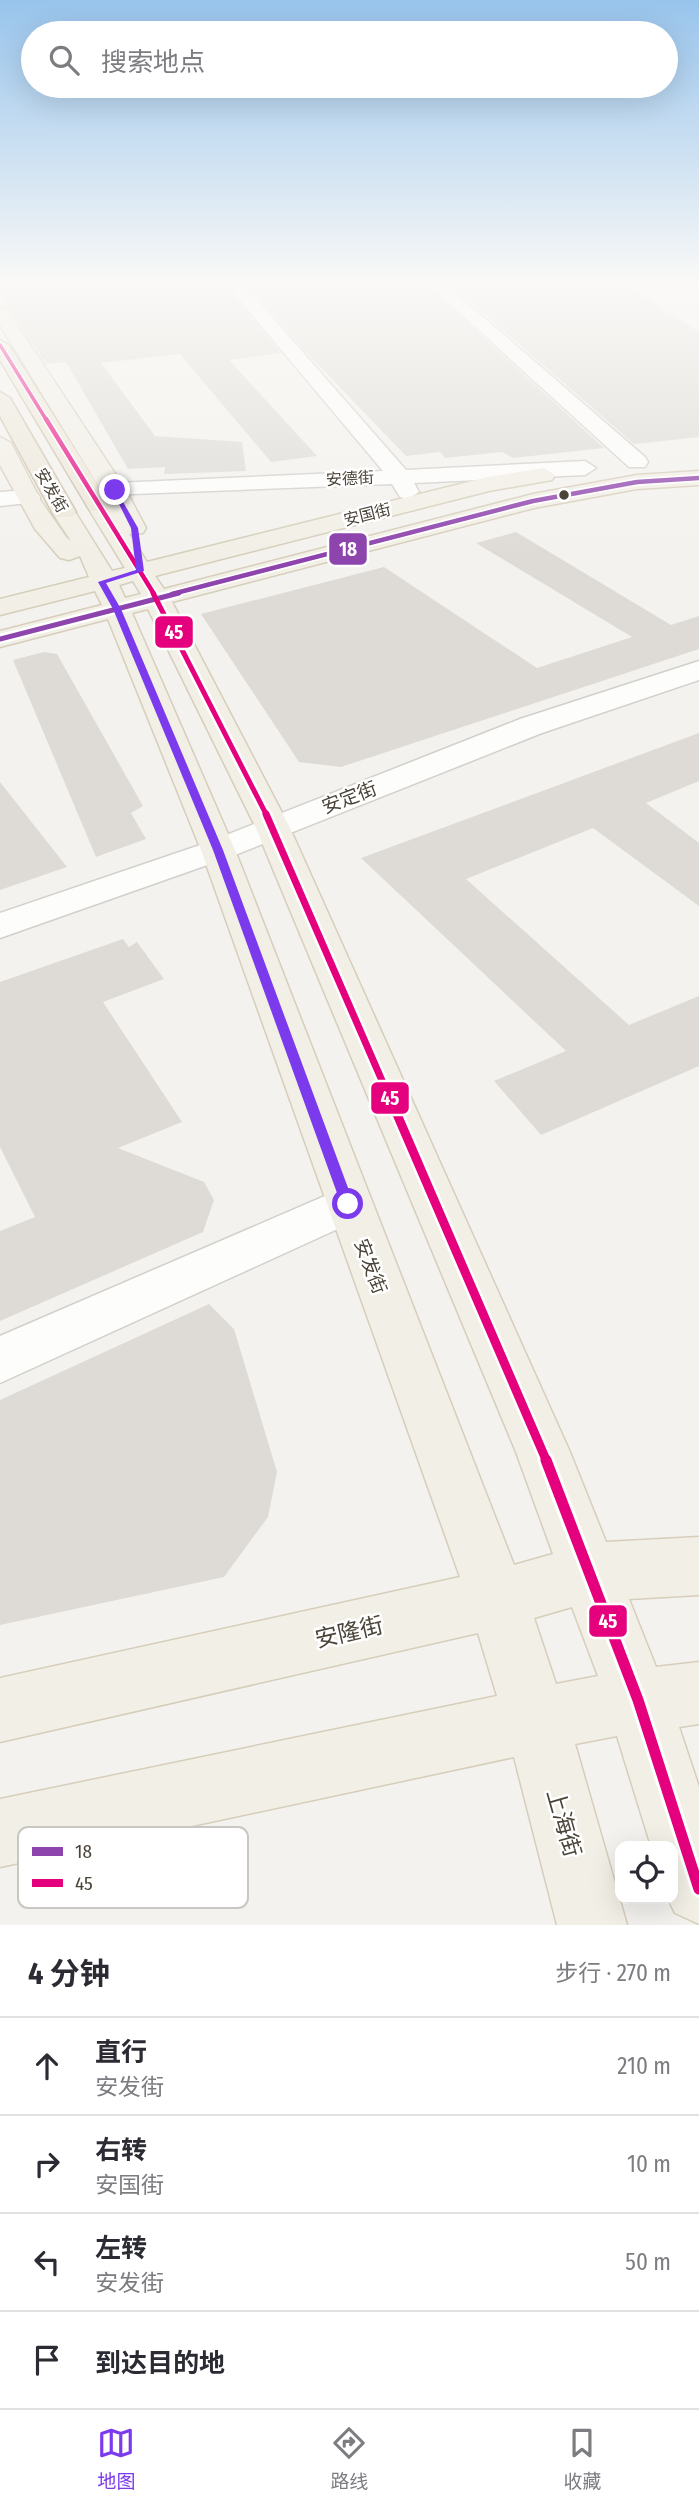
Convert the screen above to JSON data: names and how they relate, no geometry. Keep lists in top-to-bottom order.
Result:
{
  "streets": {
    "highway": ["安发街"],
    "main road": ["安国街", "安隆街", "上海街"],
    "street": ["安德街", "安定街"]
  },
  "crossings": [
    ["安德街", "安发街"],
    ["安德街", "安国街"],
    ["安发街", "安国街"],
    ["安发街", "安定街"],
    ["安发街", "安隆街"],
    ["安发街", "上海街"]
  ],
  "lines": ["transit line 45", "transit line 18"],
  "legend": ["18", "45"],
  "page": {
    "search": "搜索地点",
    "heading": ["4 分钟", "步行 · 270 m"],
    "list": [
      ["直行", "安发街", "210 m"],
      ["右转", "安国街", "10 m"],
      ["左转", "安发街", "50 m"],
      "到达目的地"
    ],
    "nav": ["地图", "路线", "收藏"]
  }
}
